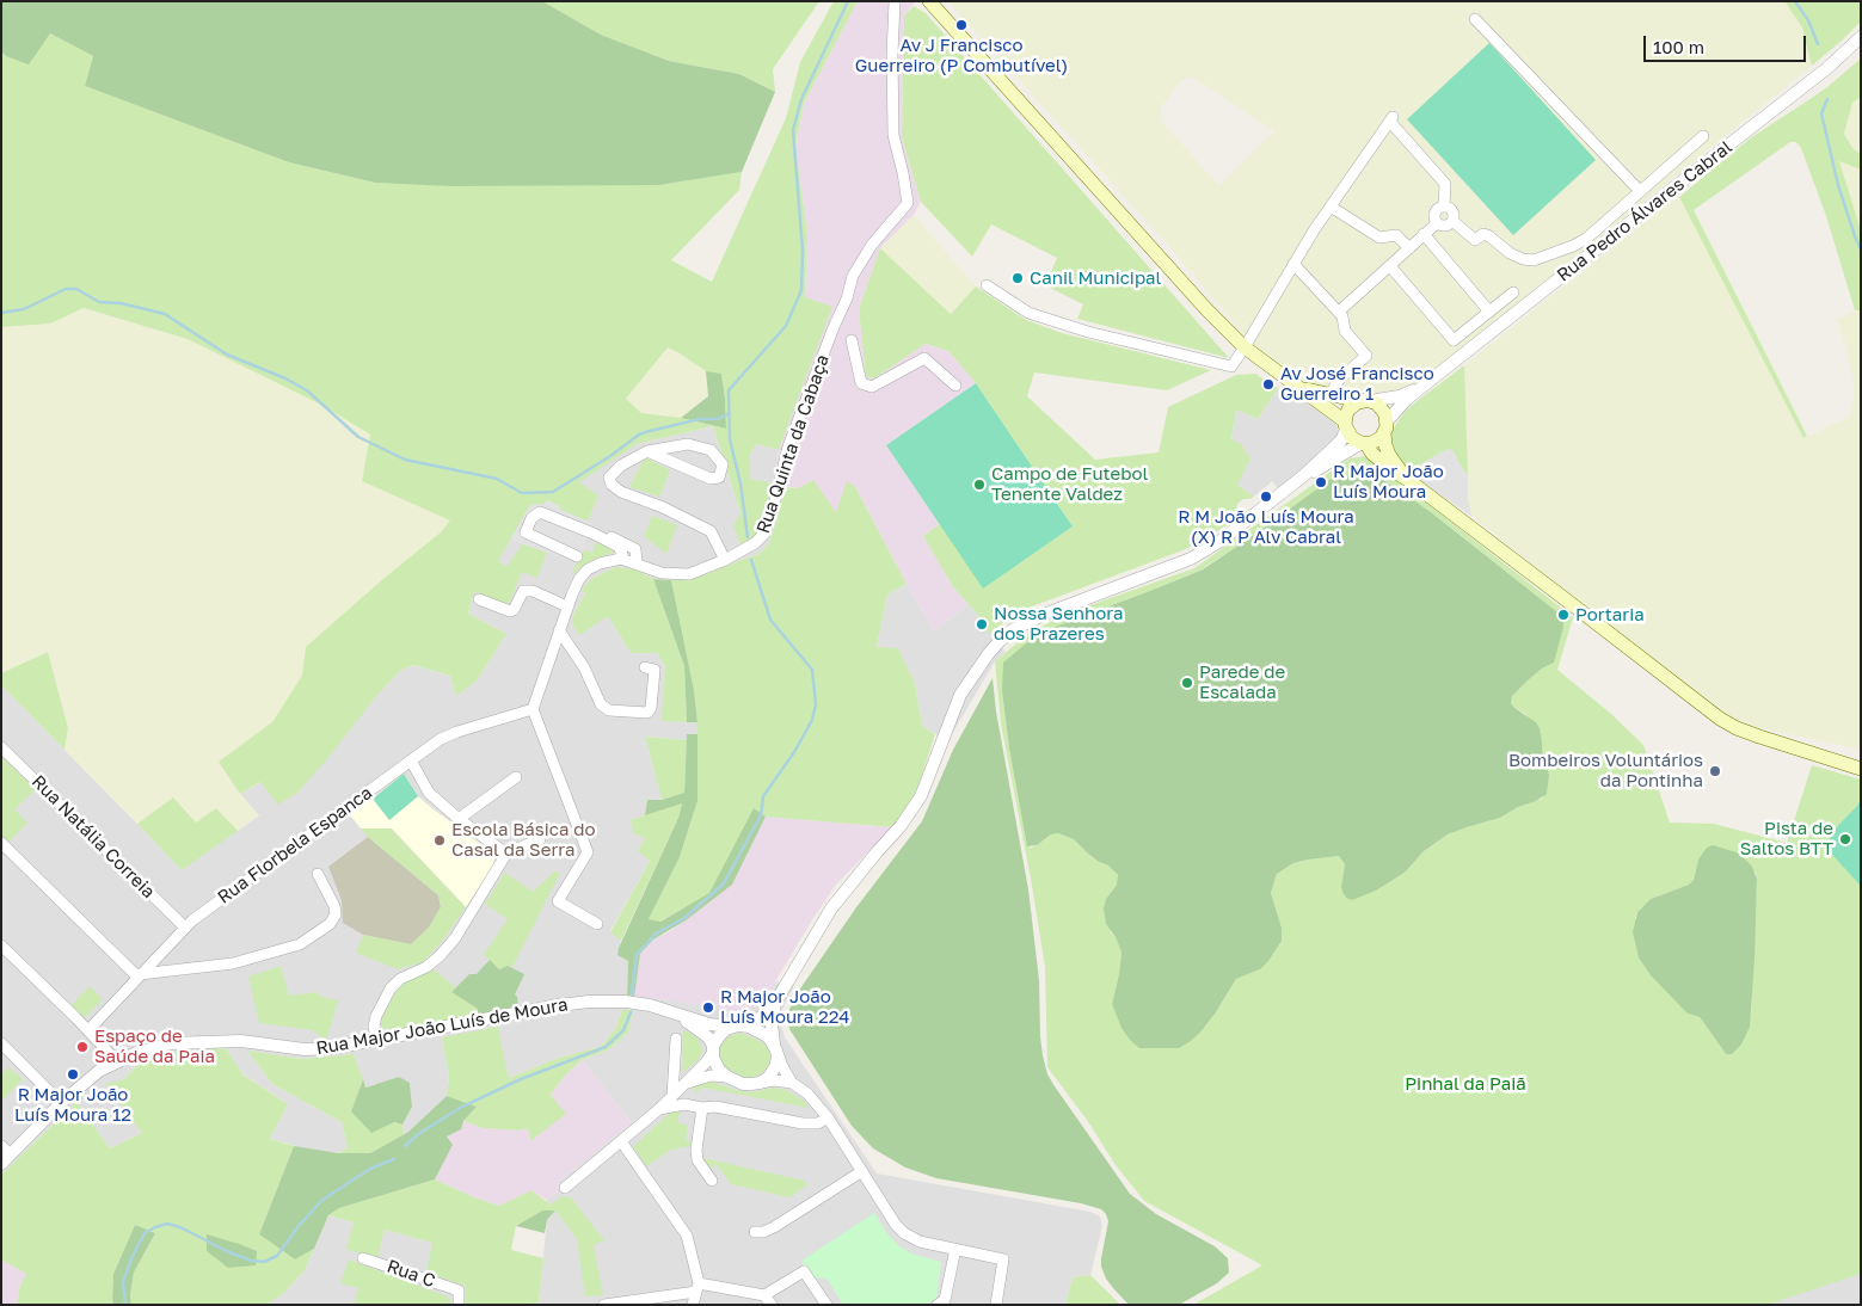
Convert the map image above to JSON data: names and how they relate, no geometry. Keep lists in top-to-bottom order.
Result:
{
  "streets": {
    "street": [
      "Rua Pedro Álvares Cabral",
      "Rua Quinta da Cabaça",
      "Rua Natália Correia",
      "Rua Florbela Espanca",
      "Rua Major João Luís de Moura",
      "Rua C"
    ]
  },
  "crossings": [
    ["Rua Natália Correia", "Rua Florbela Espanca"]
  ],
  "parks": ["Pinhal da Paiã"],
  "places": [
    "Av J Francisco Guerreiro (P Combutível)",
    "Canil Municipal",
    "Av José Francisco Guerreiro 1",
    "R Major João Luís Moura",
    "Campo de Futebol Tenente Valdez",
    "R M João Luís Moura (X) R P Alv Cabral",
    "Portaria",
    "Nossa Senhora dos Prazeres",
    "Parede de Escalada",
    "Bombeiros Voluntários da Pontinha",
    "Pista de Saltos BTT",
    "Escola Básica do Casal da Serra",
    "R Major João Luís Moura 224",
    "Espaço de Saúde da Paia",
    "R Major João Luís Moura 12"
  ],
  "scale_bar": "100 m"
}
